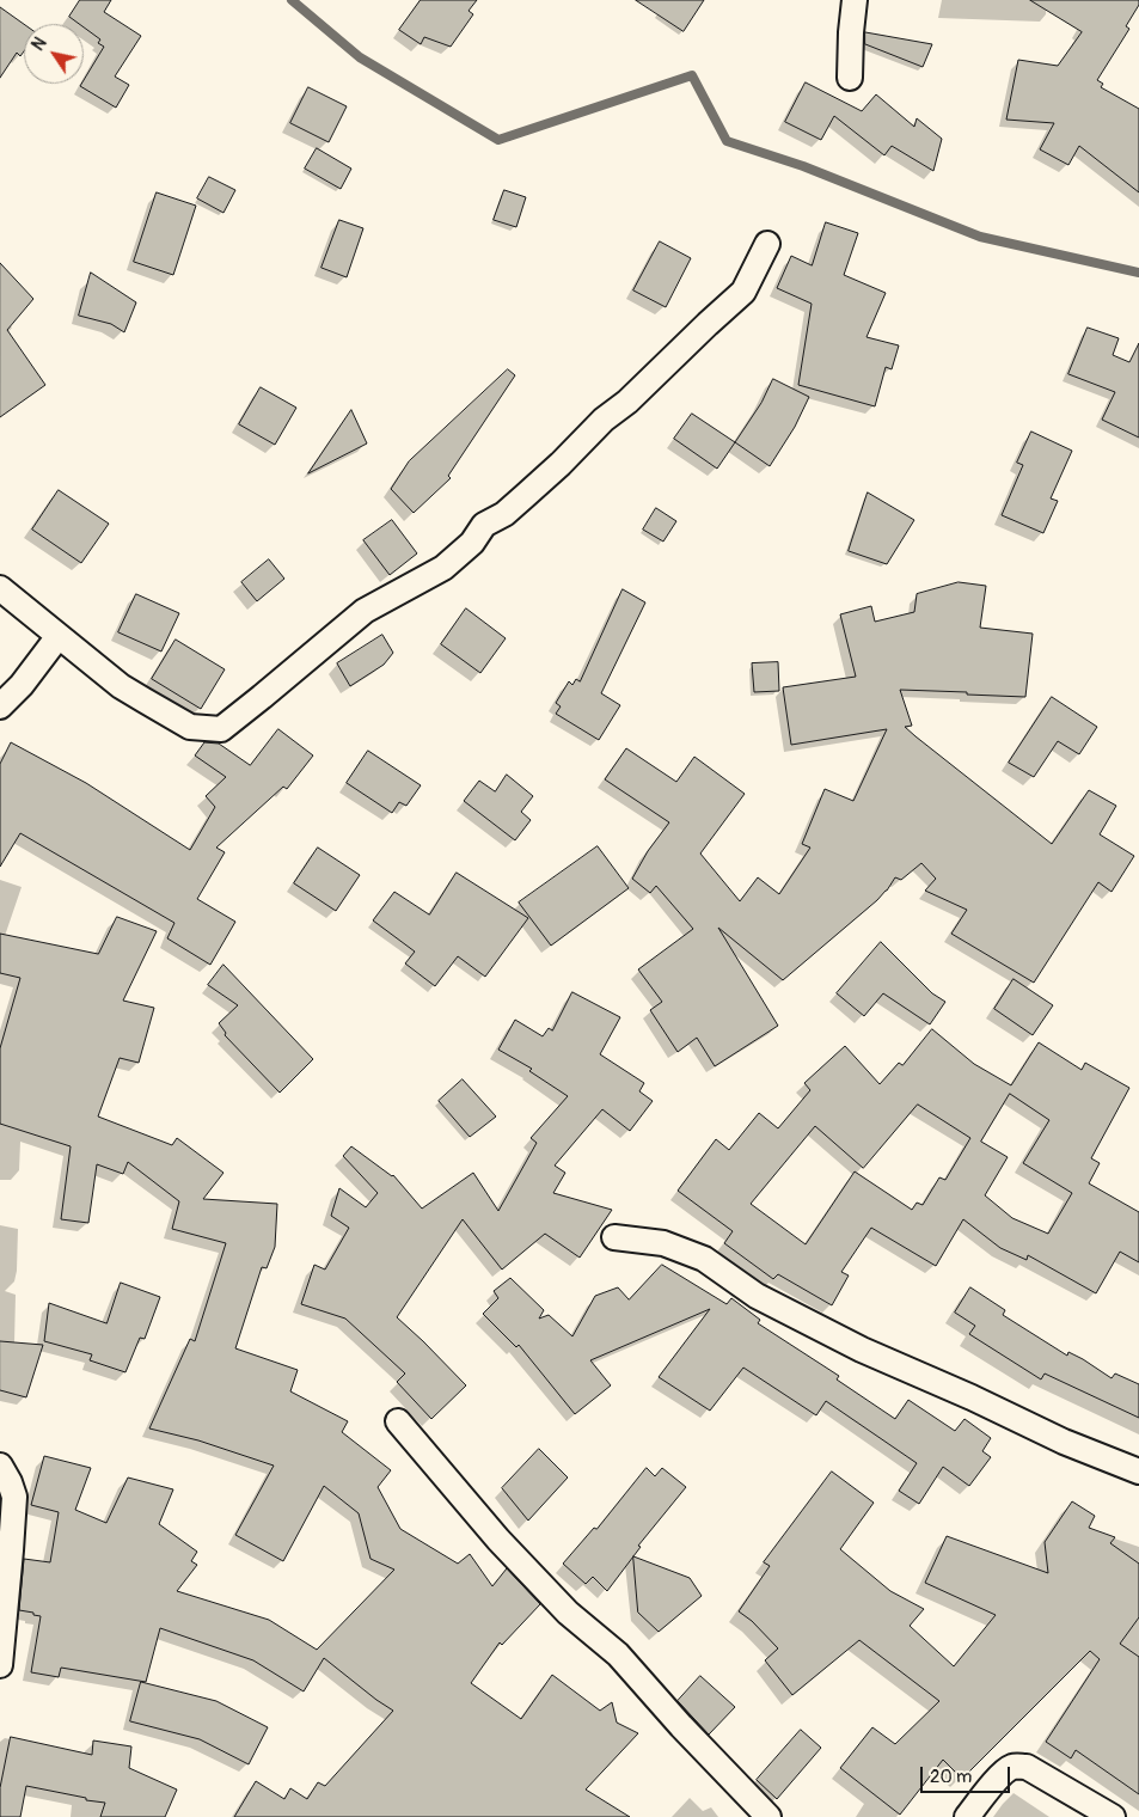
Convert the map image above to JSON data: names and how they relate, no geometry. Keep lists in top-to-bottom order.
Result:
{
  "scale_bar": "20 m",
  "north": "top left"
}
